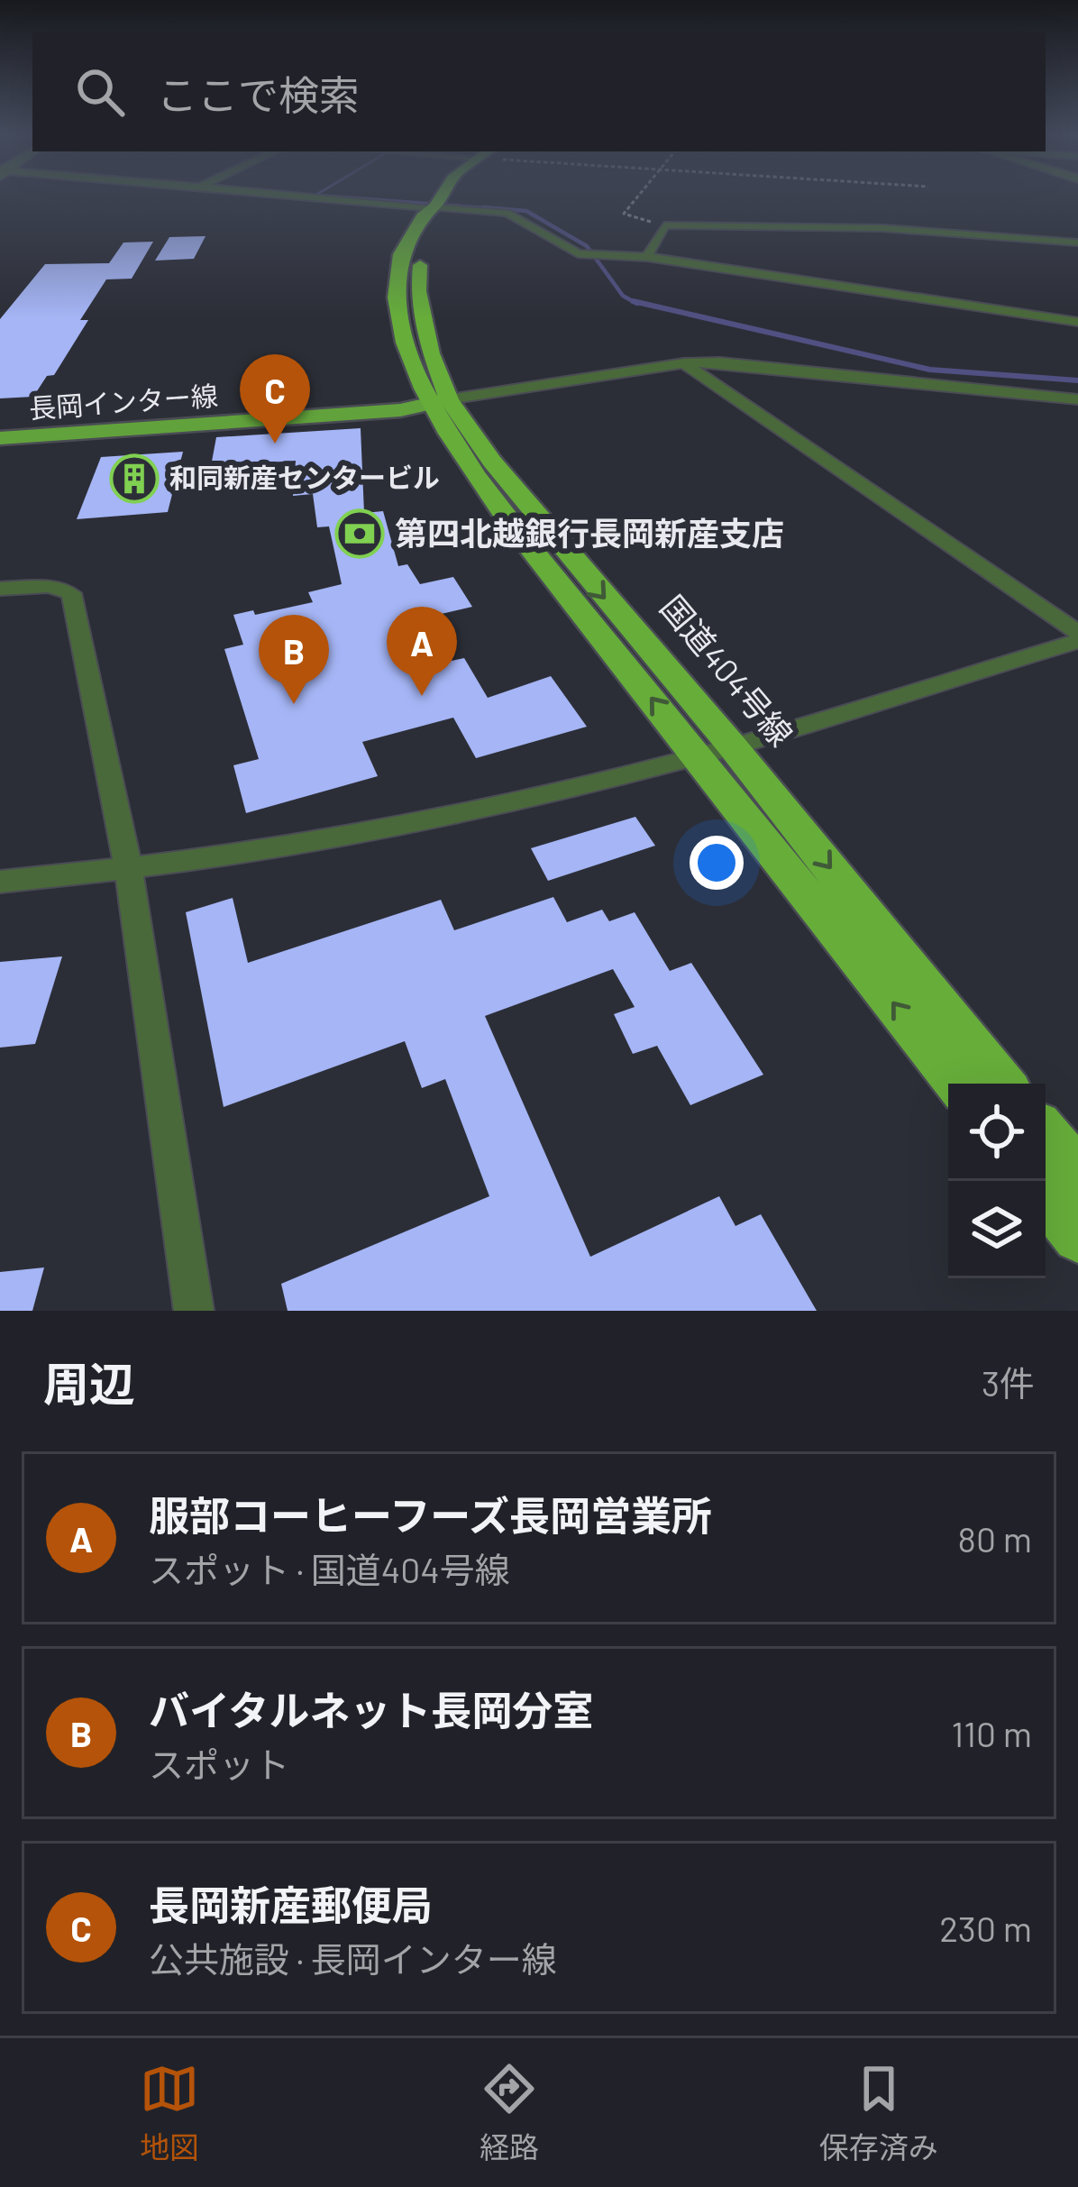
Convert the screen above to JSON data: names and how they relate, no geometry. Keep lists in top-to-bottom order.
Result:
{
  "streets": {
    "highway": ["国道404号線"],
    "main road": ["長岡インター線"]
  },
  "crossings": [
    ["長岡インター線", "国道404号線"]
  ],
  "places": {
    "building": ["和同新産センタービル"],
    "bank": ["第四北越銀行長岡新産支店"]
  },
  "page": {
    "search": "ここで検索",
    "pins": ["C", "A", "B"],
    "heading": ["周辺", "3件"],
    "list": [
      {
        "mark": "A",
        "name": "服部コーヒーフーズ長岡営業所",
        "note": "スポット · 国道404号線",
        "value": "80 m"
      },
      {
        "mark": "B",
        "name": "バイタルネット長岡分室",
        "note": "スポット",
        "value": "110 m"
      },
      {
        "mark": "C",
        "name": "長岡新産郵便局",
        "note": "公共施設 · 長岡インター線",
        "value": "230 m"
      }
    ],
    "nav": ["地図", "経路", "保存済み"]
  }
}
